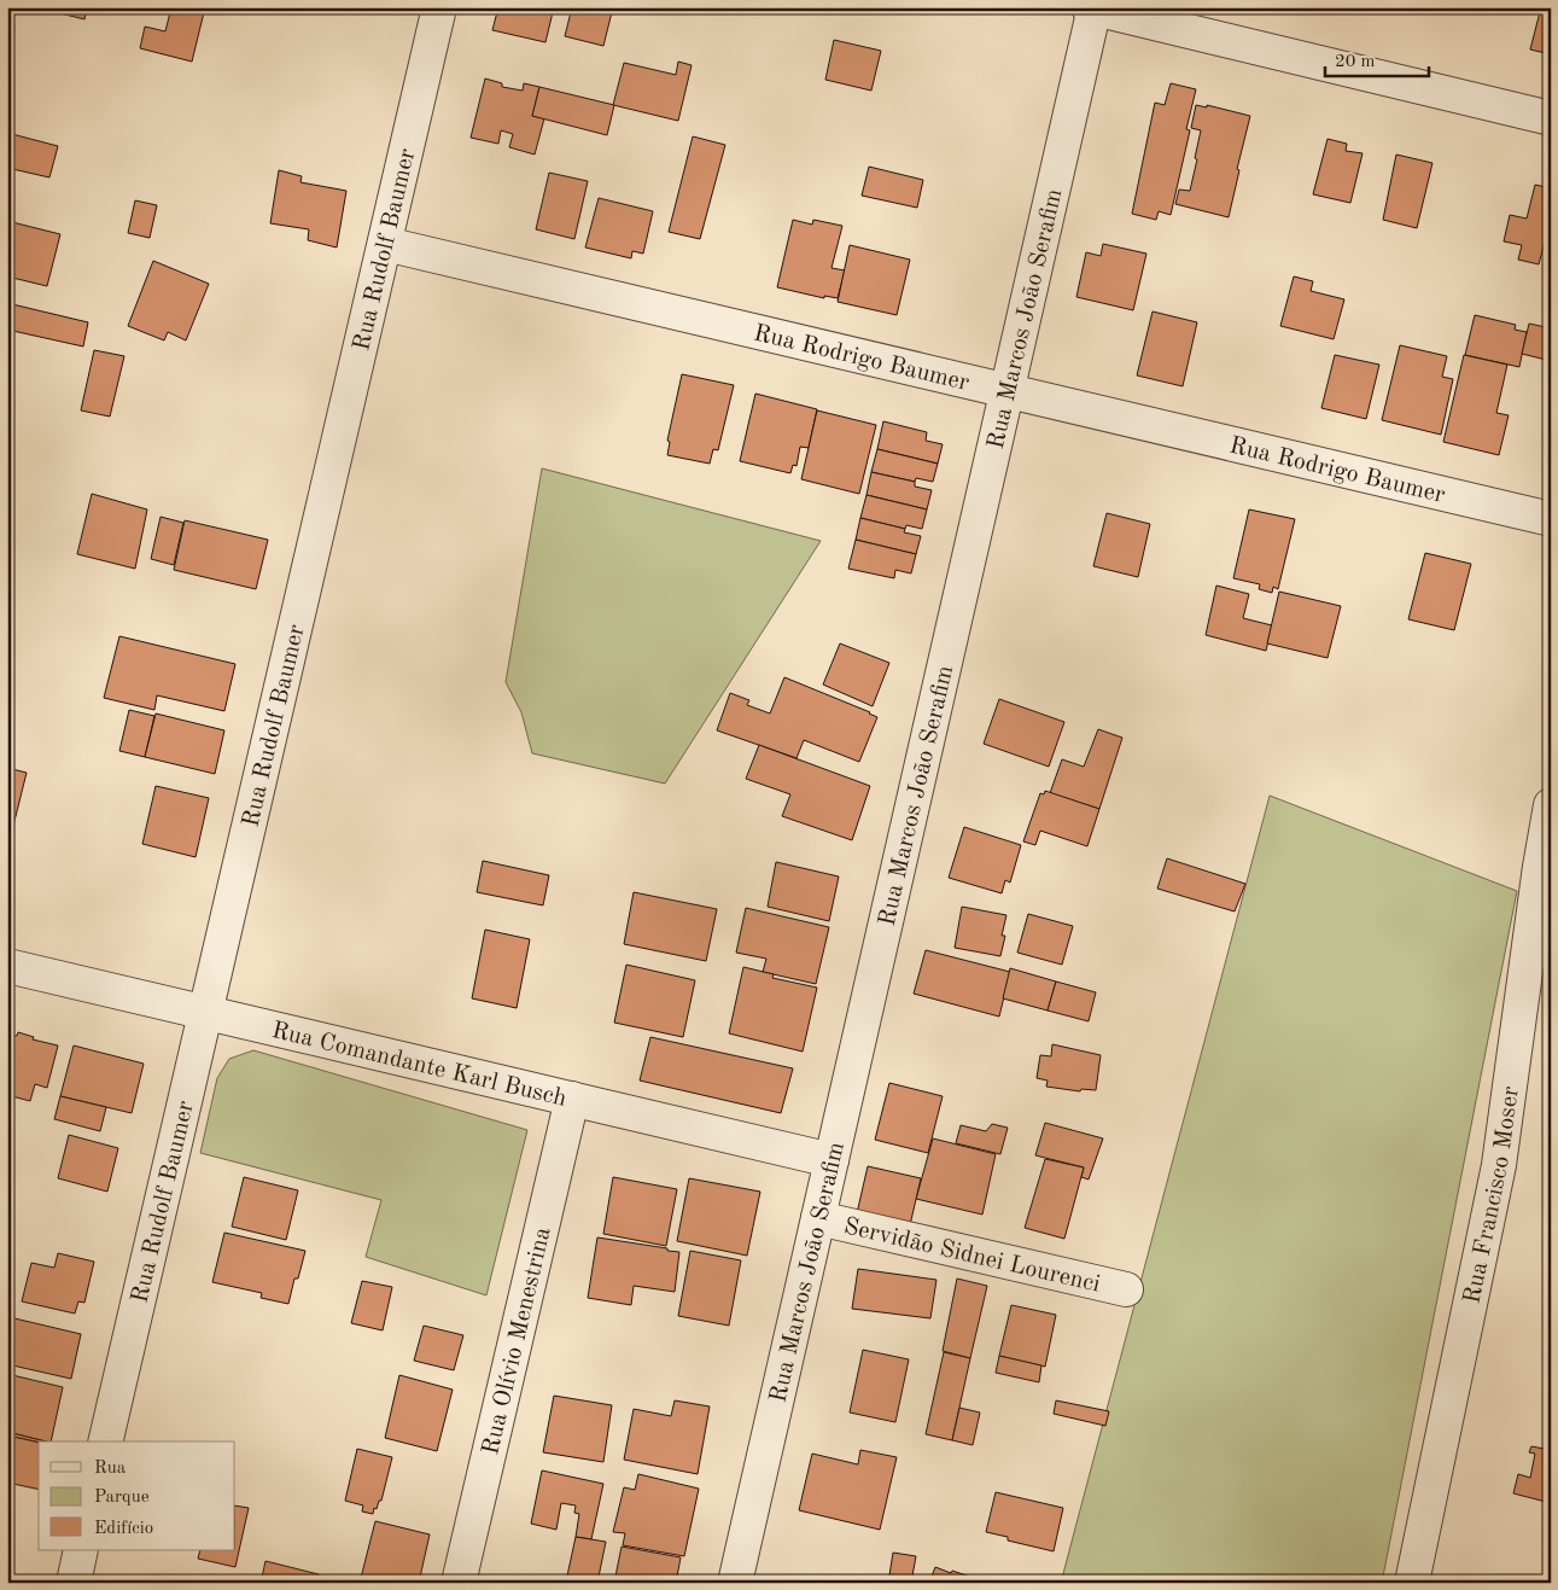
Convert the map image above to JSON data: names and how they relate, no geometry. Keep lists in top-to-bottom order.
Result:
{
  "streets": {
    "street": [
      "Rua Rudolf Baumer",
      "Rua Marcos João Serafim",
      "Rua Rodrigo Baumer",
      "Rua Comandante Karl Busch",
      "Rua Francisco Moser",
      "Servidão Sidnei Lourenci",
      "Rua Olívio Menestrina"
    ]
  },
  "crossings": [
    ["Rua Rudolf Baumer", "Rua Rodrigo Baumer"],
    ["Rua Rudolf Baumer", "Rua Comandante Karl Busch"],
    ["Rua Marcos João Serafim", "Rua Rodrigo Baumer"],
    ["Rua Marcos João Serafim", "Rua Comandante Karl Busch"],
    ["Rua Marcos João Serafim", "Servidão Sidnei Lourenci"],
    ["Rua Comandante Karl Busch", "Rua Olívio Menestrina"]
  ],
  "legend": ["Rua", "Parque", "Edifício"],
  "scale_bar": "20 m"
}
